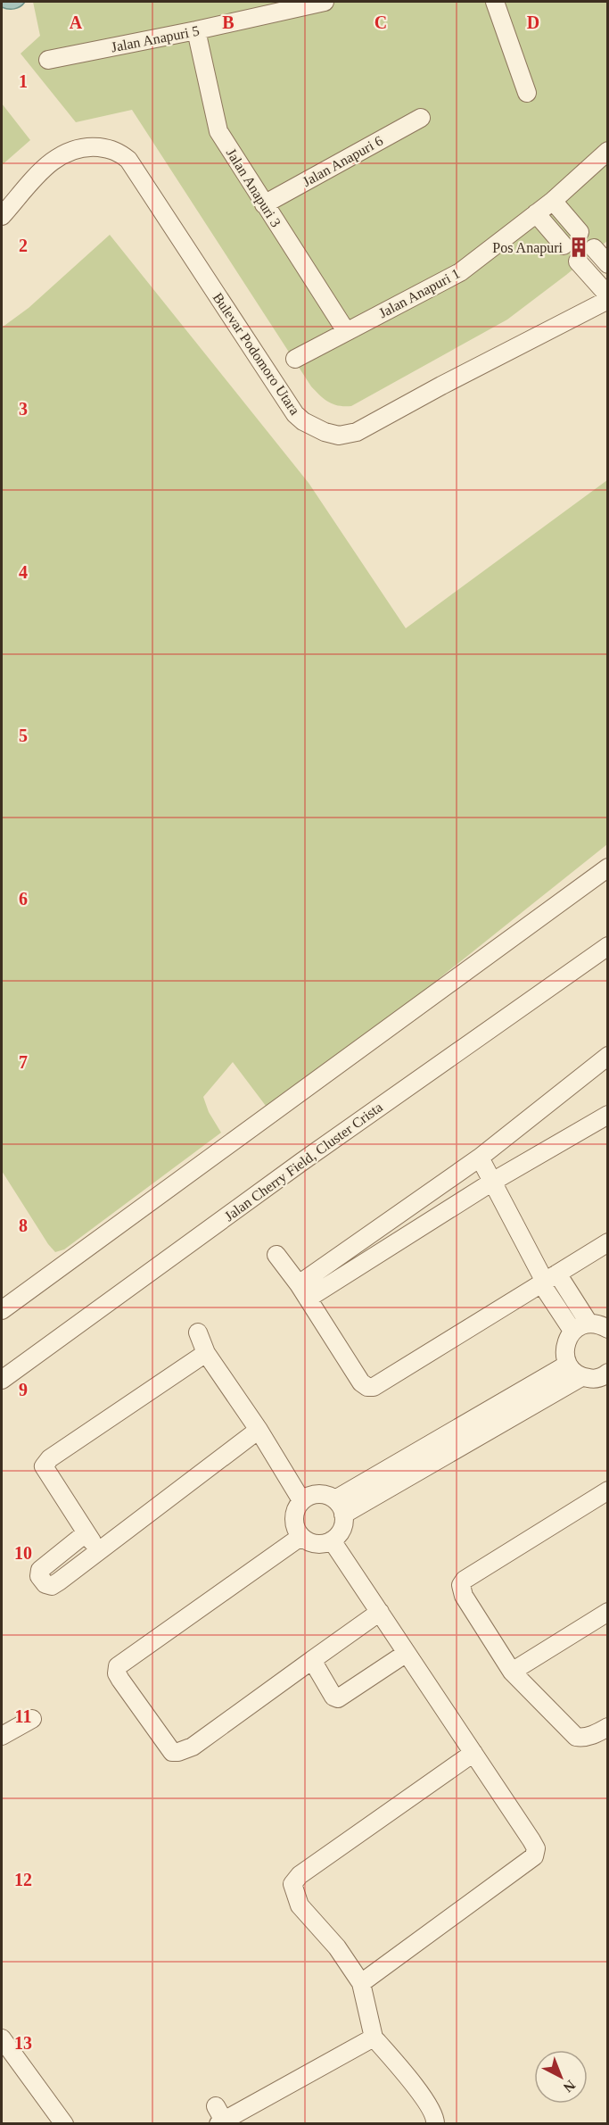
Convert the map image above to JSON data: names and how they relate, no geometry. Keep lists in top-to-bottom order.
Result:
{
  "streets": {
    "street": [
      "Jalan Anapuri 5",
      "Jalan Anapuri 6",
      "Jalan Anapuri 3",
      "Jalan Anapuri 1",
      "Bulevar Podomoro Utara",
      "Jalan Cherry Field, Cluster Crista"
    ]
  },
  "crossings": [
    ["Jalan Anapuri 5", "Jalan Anapuri 3"],
    ["Jalan Anapuri 6", "Jalan Anapuri 3"],
    ["Jalan Anapuri 3", "Jalan Anapuri 1"]
  ],
  "places": {
    "building": ["Pos Anapuri"]
  },
  "north": "bottom right",
  "grid": {
    "columns": [
      "A",
      "B",
      "C",
      "D"
    ],
    "rows": [
      "1",
      "2",
      "3",
      "4",
      "5",
      "6",
      "7",
      "8",
      "9",
      "10",
      "11",
      "12",
      "13"
    ]
  }
}
